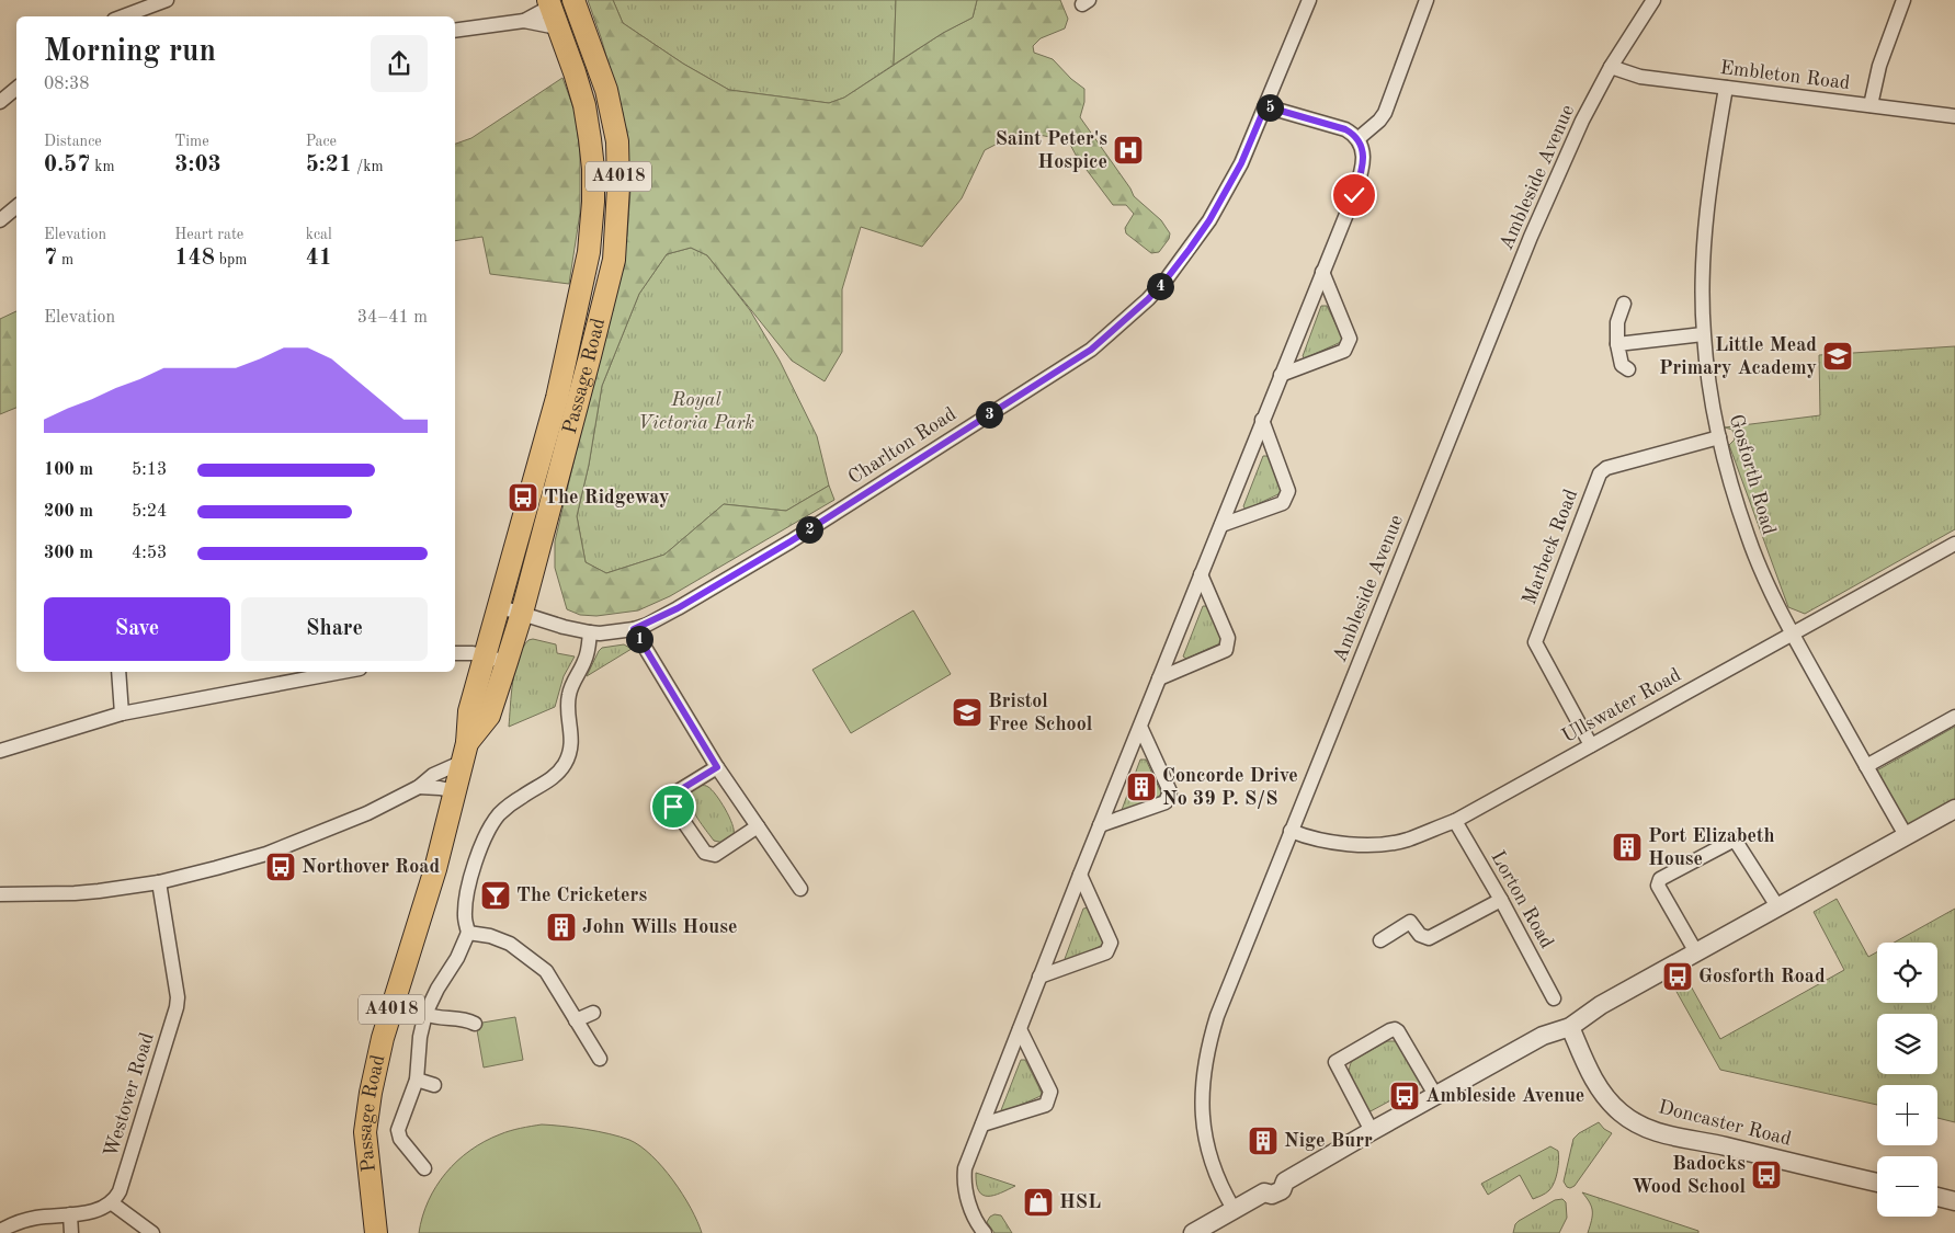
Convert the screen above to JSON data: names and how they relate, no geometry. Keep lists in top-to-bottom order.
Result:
{
  "streets": {
    "main road": ["A4018", "Passage Road"],
    "street": [
      "Embleton Road",
      "Ambleside Avenue",
      "Charlton Road",
      "Gosforth Road",
      "Marbeck Road",
      "Ullswater Road",
      "Lorton Road",
      "Westover Road",
      "Doncaster Road"
    ]
  },
  "crossings": [
    ["Embleton Road", "Ambleside Avenue"],
    ["Embleton Road", "Gosforth Road"],
    ["Ambleside Avenue", "Ullswater Road"],
    ["Passage Road", "Charlton Road"],
    ["Gosforth Road", "Marbeck Road"],
    ["Gosforth Road", "Ullswater Road"],
    ["Marbeck Road", "Ullswater Road"],
    ["Ullswater Road", "Lorton Road"]
  ],
  "parks": ["Royal Victoria Park"],
  "places": {
    "hospital": ["Saint Peter's Hospice"],
    "school or university": ["Little Mead Primary Academy", "Bristol Free School"],
    "bus stop": [
      "The Ridgeway",
      "Northover Road",
      "Gosforth Road",
      "Ambleside Avenue",
      "Badocks Wood School"
    ],
    "building": [
      "Concorde Drive No 39 P. S/S",
      "Port Elizabeth House",
      "John Wills House",
      "Nige Burr"
    ],
    "bar": ["The Cricketers"],
    "shop": ["HSL"]
  },
  "page": {
    "heading": ["Morning run", "08:38"],
    "pins": [
      "5",
      "4",
      "3",
      "2",
      "1"
    ],
    "stats": [
      ["Distance", "0.57 km"],
      ["Time", "3:03"],
      ["Pace", "5:21 /km"],
      ["Elevation", "7 m"],
      ["Heart rate", "148 bpm"],
      ["kcal", "41"]
    ],
    "chart": ["Elevation", "34–41 m"],
    "list": [
      {
        "name": "100 m",
        "note": "5:13"
      },
      {
        "name": "200 m",
        "note": "5:24"
      },
      {
        "name": "300 m",
        "note": "4:53"
      }
    ],
    "buttons": ["Save", "Share"],
    "map_buttons": ["+", "−"]
  }
}
